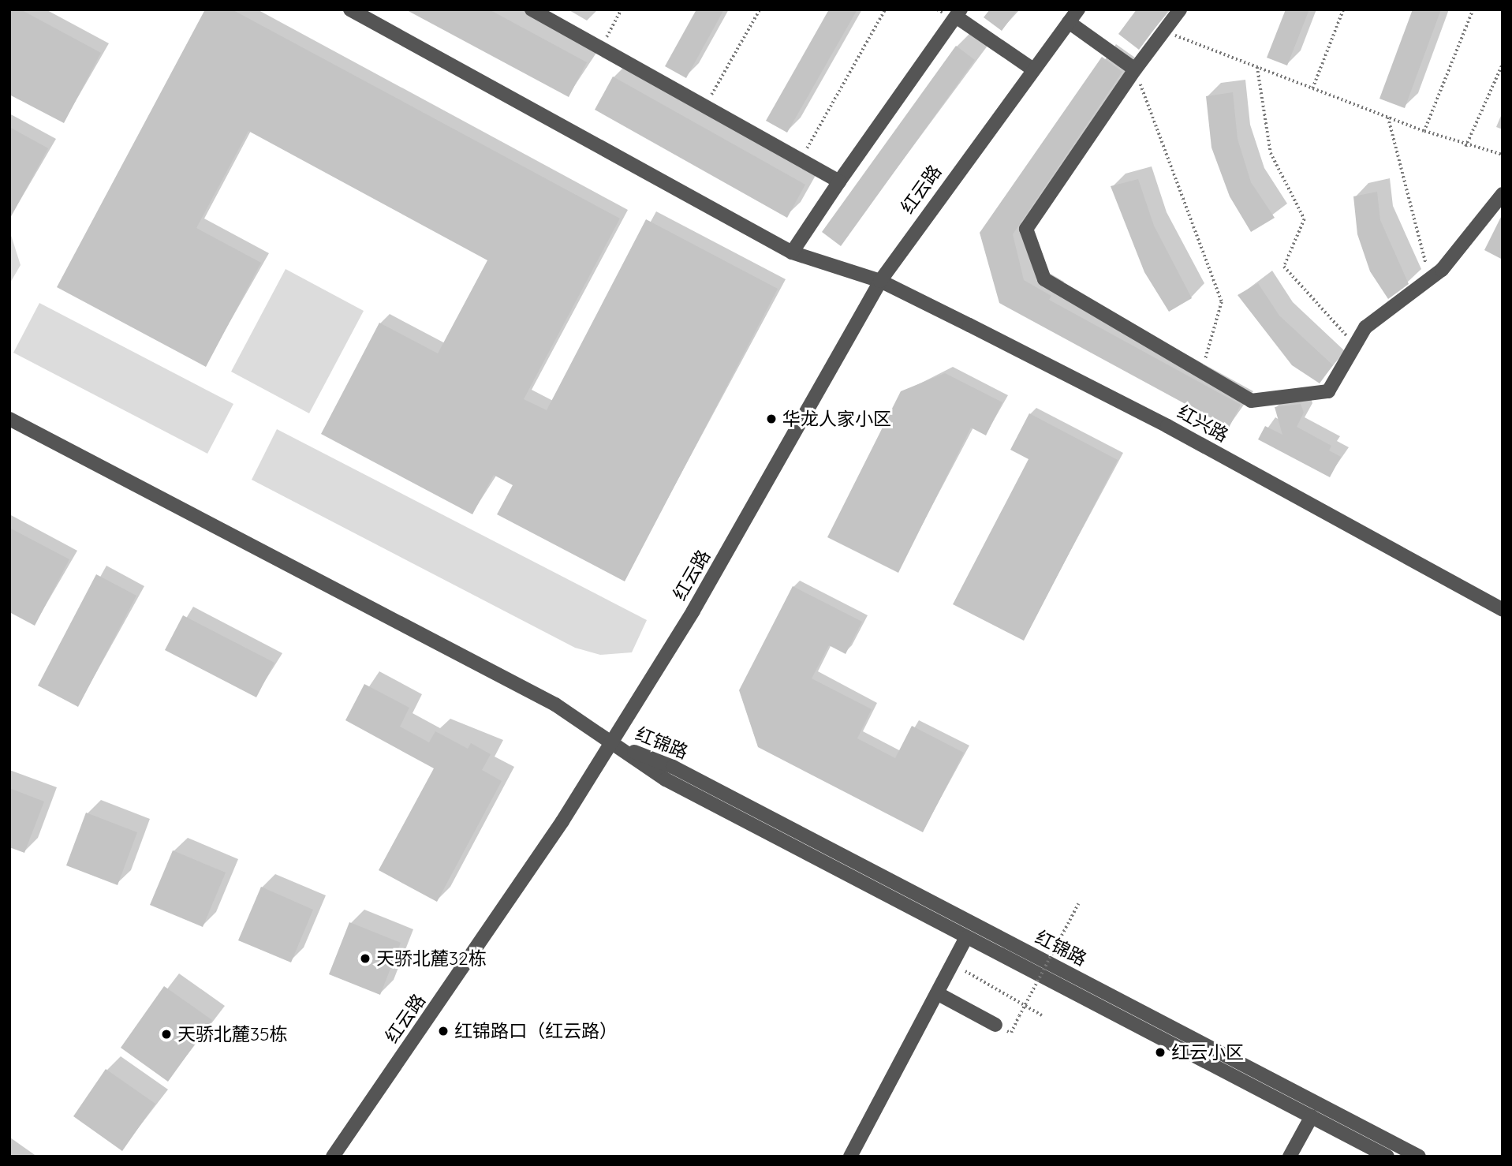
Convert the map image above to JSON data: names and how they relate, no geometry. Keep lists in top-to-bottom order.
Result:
{
  "streets": {
    "street": ["红云路", "红兴路", "红锦路"]
  },
  "crossings": [
    ["红云路", "红兴路"],
    ["红云路", "红锦路"]
  ],
  "places": [
    "华龙人家小区",
    "天骄北麓32栋",
    "红锦路口（红云路）",
    "天骄北麓35栋",
    "红云小区"
  ]
}
